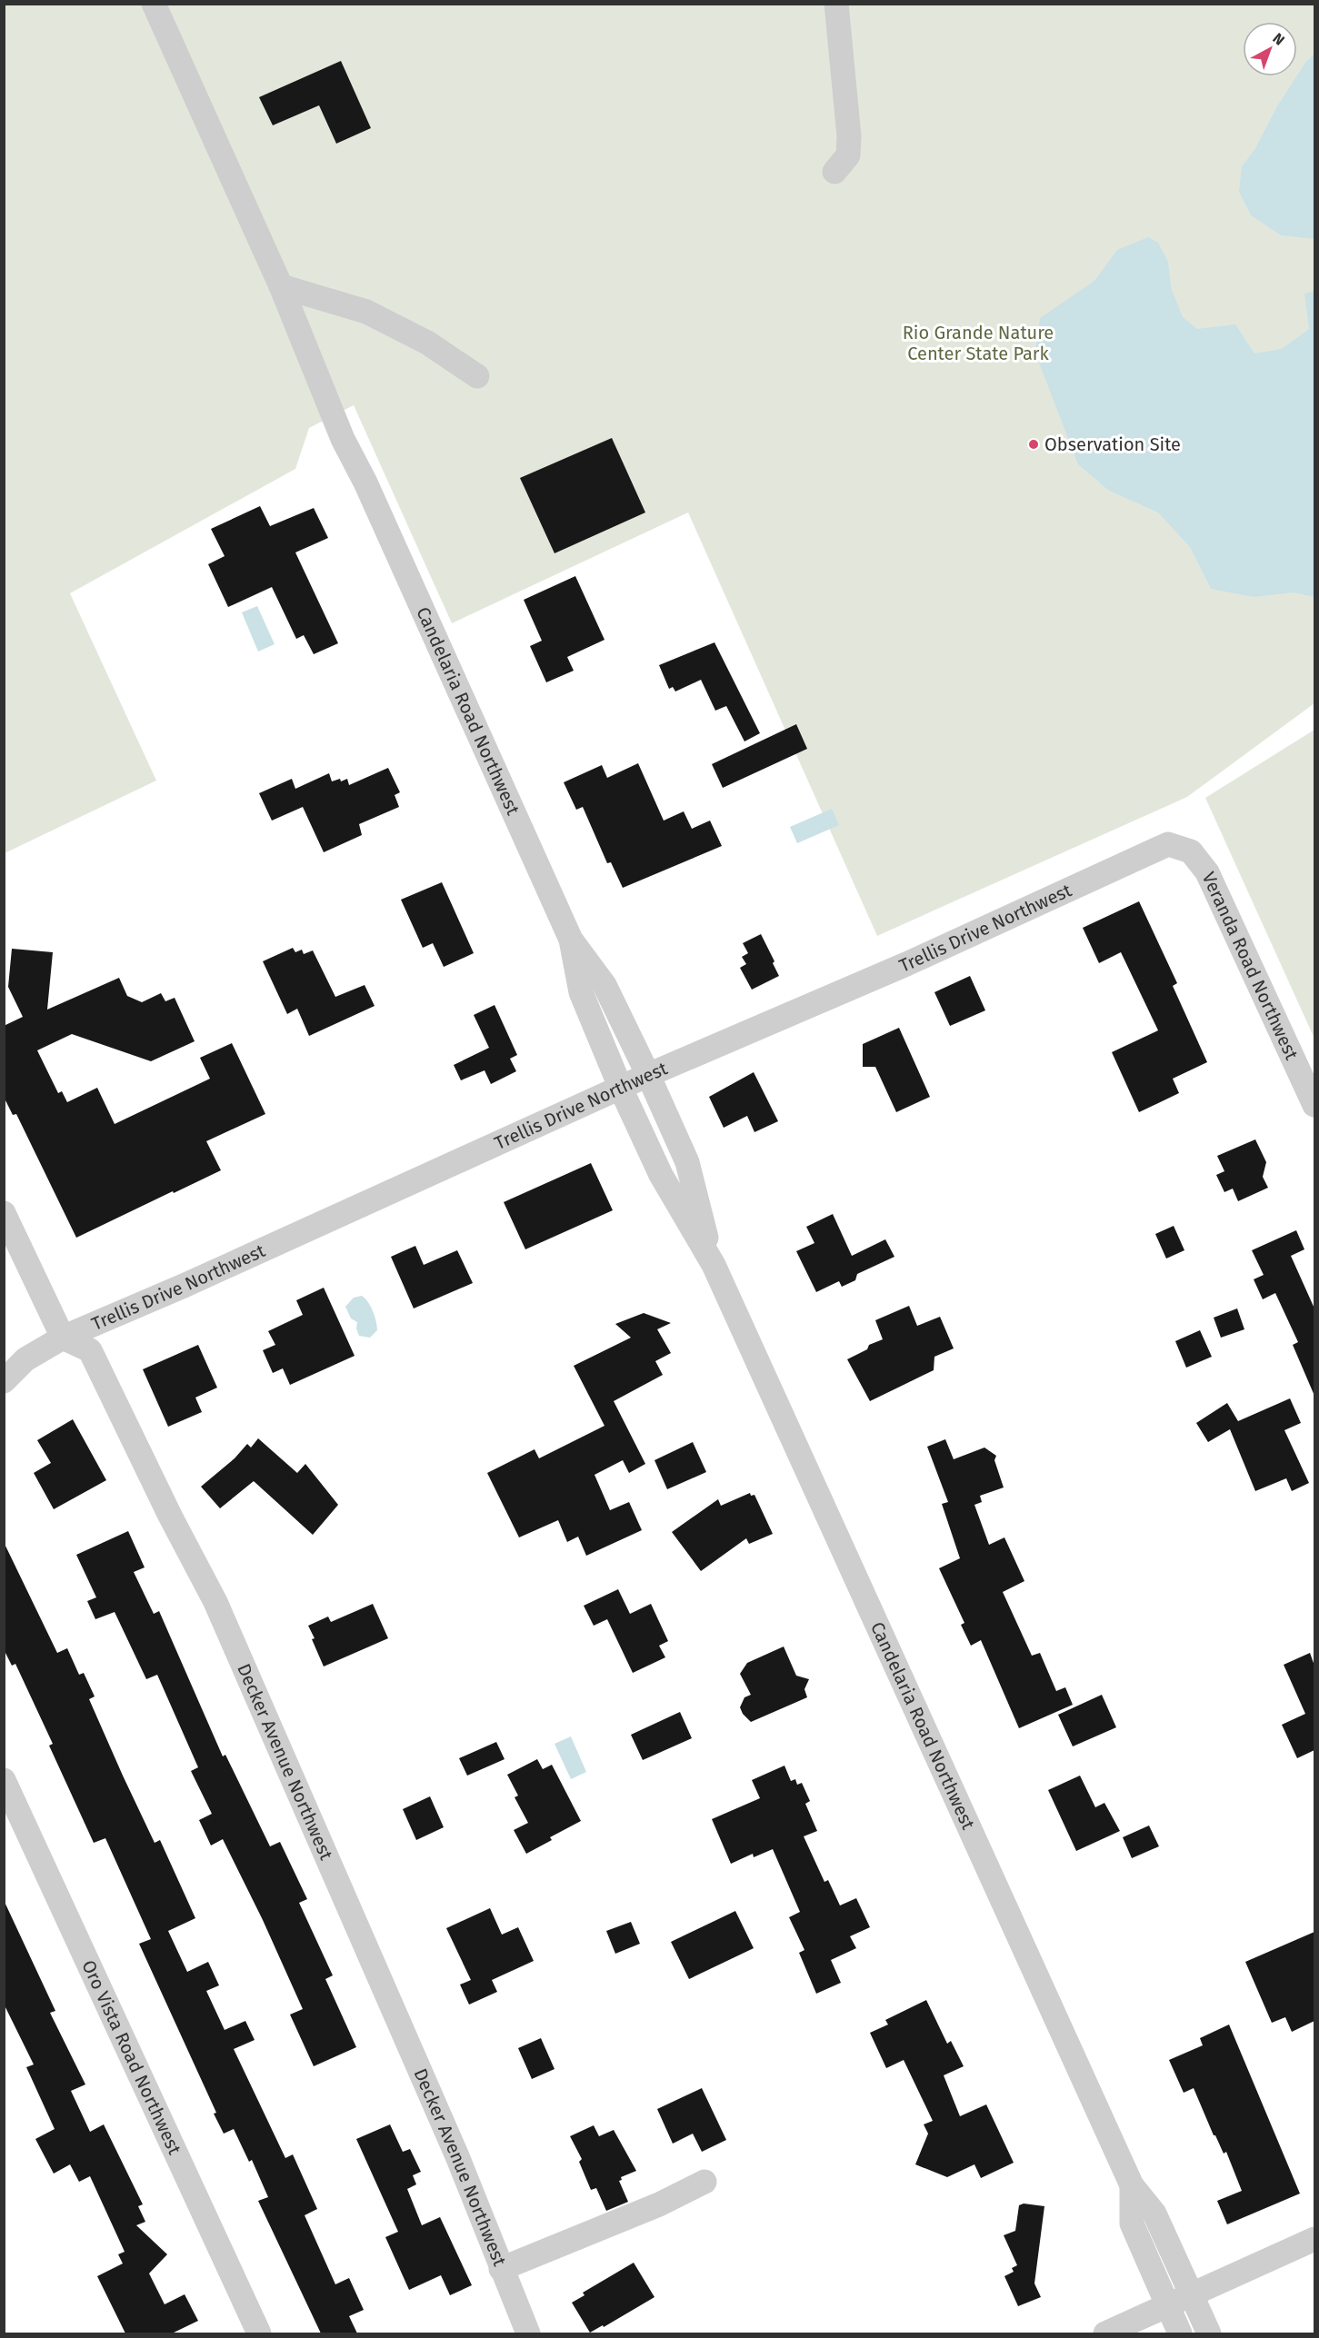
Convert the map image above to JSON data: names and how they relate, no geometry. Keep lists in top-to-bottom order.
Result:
{
  "streets": {
    "street": [
      "Candelaria Road Northwest",
      "Trellis Drive Northwest",
      "Veranda Road Northwest",
      "Decker Avenue Northwest",
      "Oro Vista Road Northwest"
    ]
  },
  "crossings": [
    ["Candelaria Road Northwest", "Trellis Drive Northwest"],
    ["Trellis Drive Northwest", "Veranda Road Northwest"],
    ["Trellis Drive Northwest", "Decker Avenue Northwest"]
  ],
  "parks": ["Rio Grande Nature Center State Park"],
  "places": ["Observation Site"],
  "north": "top right"
}
